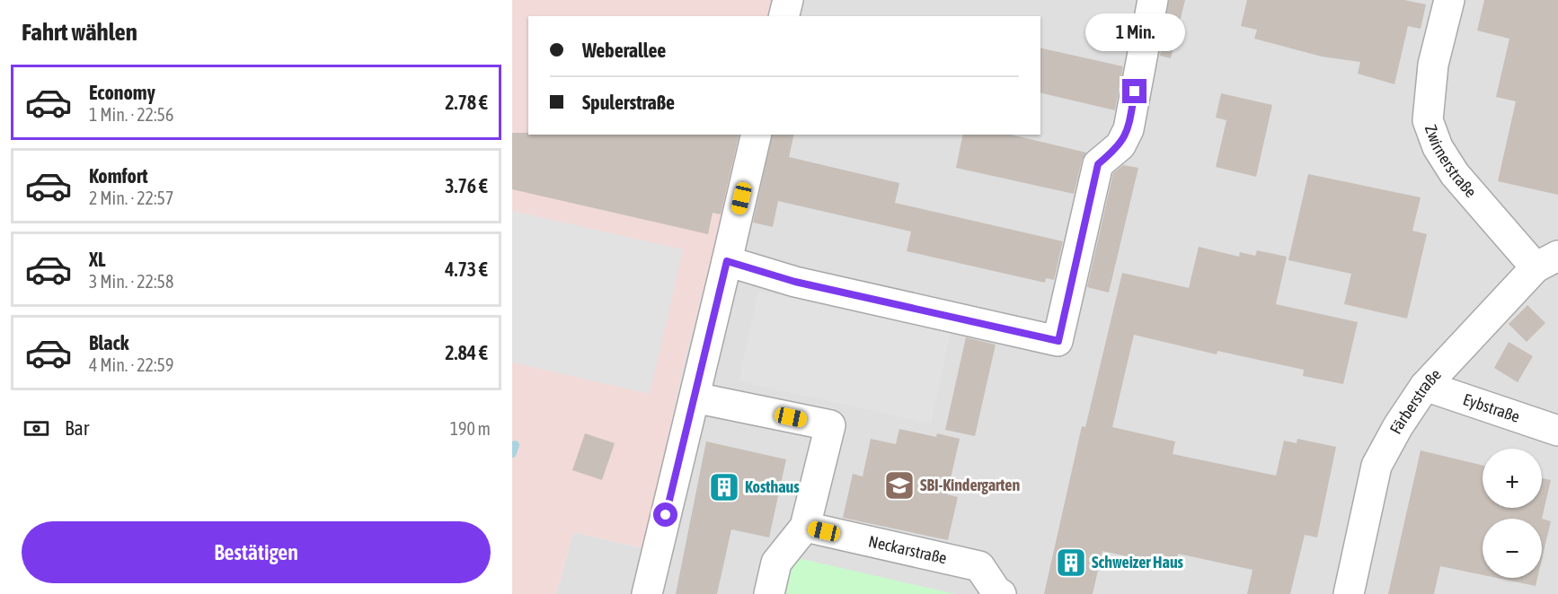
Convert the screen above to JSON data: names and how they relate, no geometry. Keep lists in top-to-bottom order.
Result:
{
  "streets": {
    "street": [
      "Zwirnerstraße",
      "Färberstraße",
      "Eybstraße",
      "Neckarstraße"
    ]
  },
  "crossings": [
    ["Zwirnerstraße", "Färberstraße"],
    ["Färberstraße", "Eybstraße"]
  ],
  "places": {
    "school or university": ["SBI-Kindergarten"],
    "building": ["Kosthaus", "Schweizer Haus"]
  },
  "page": {
    "heading": "Fahrt wählen",
    "bubble": "1 Min.",
    "banner": ["Weberallee", "Spulerstraße"],
    "list": [
      {
        "name": "Economy",
        "note": "1 Min. · 22:56",
        "value": "2.78 €"
      },
      {
        "name": "Komfort",
        "note": "2 Min. · 22:57",
        "value": "3.76 €"
      },
      {
        "name": "XL",
        "note": "3 Min. · 22:58",
        "value": "4.73 €"
      },
      {
        "name": "Black",
        "note": "4 Min. · 22:59",
        "value": "2.84 €"
      }
    ],
    "pay": ["Bar", "190 m"],
    "map_buttons": ["+", "−"],
    "buttons": "Bestätigen"
  }
}
